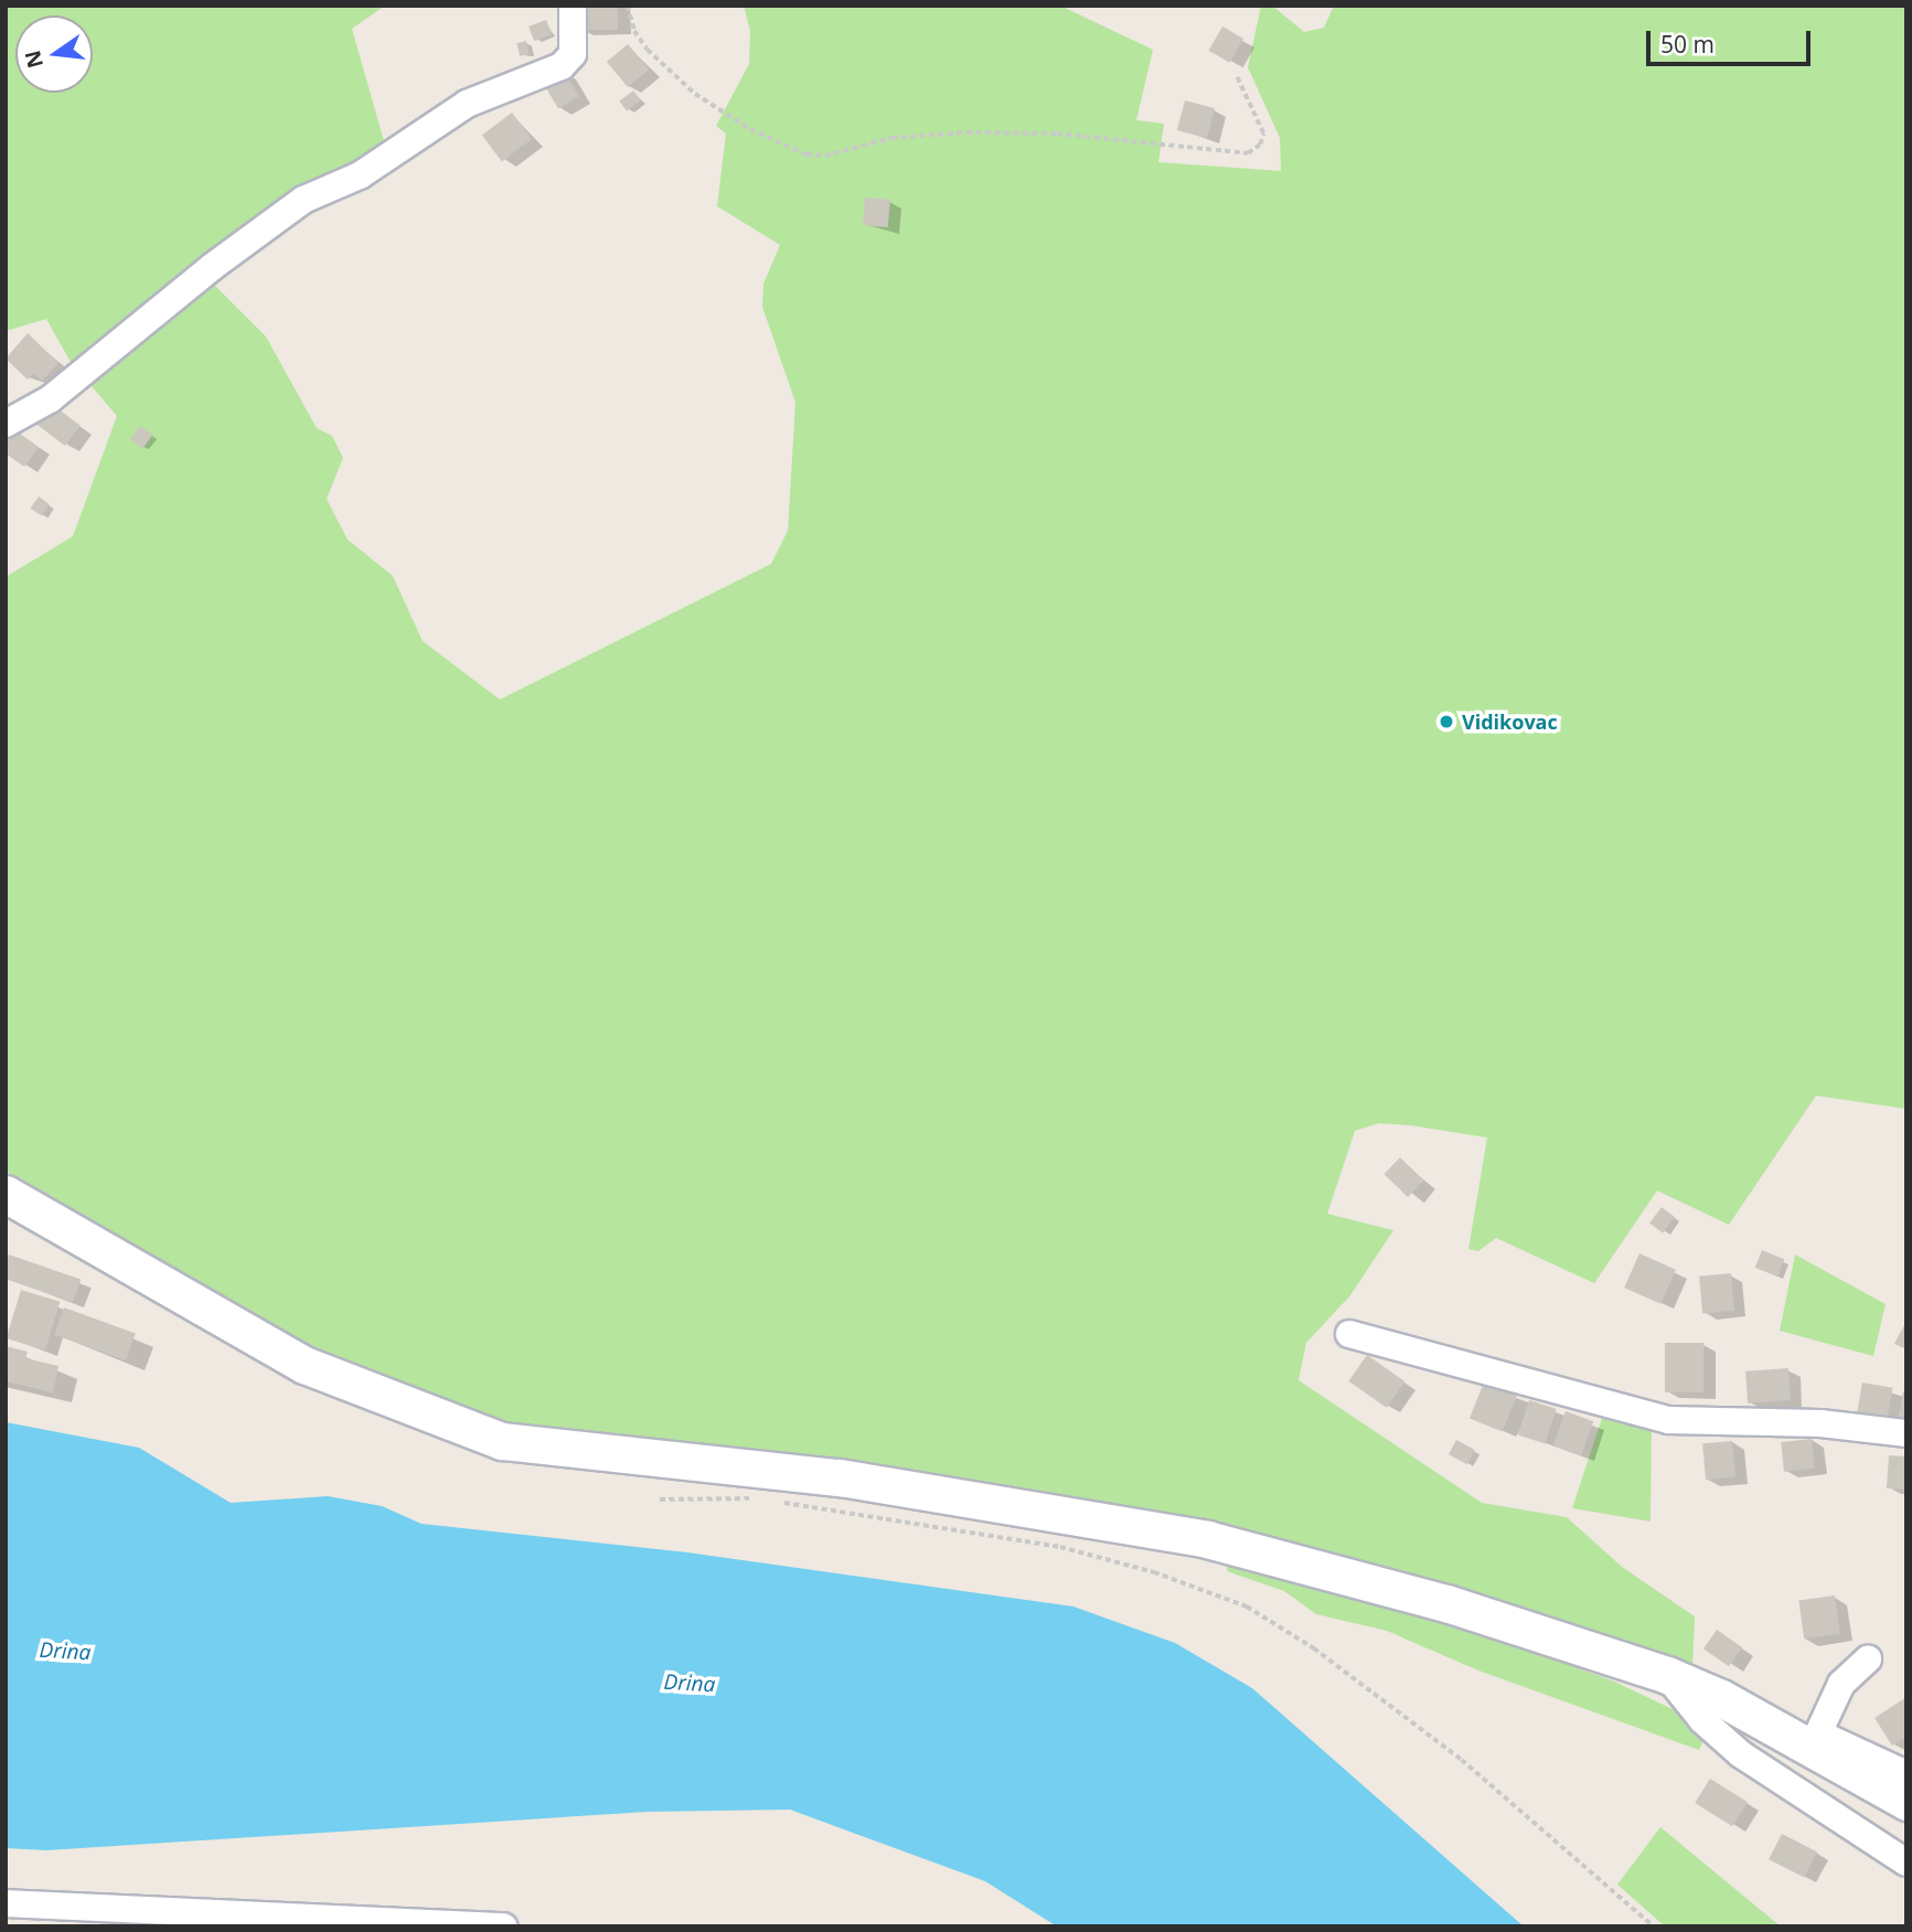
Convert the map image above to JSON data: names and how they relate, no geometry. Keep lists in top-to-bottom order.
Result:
{
  "water": ["Drina"],
  "places": ["Vidikovac"],
  "scale_bar": "50 m",
  "north": "left"
}
